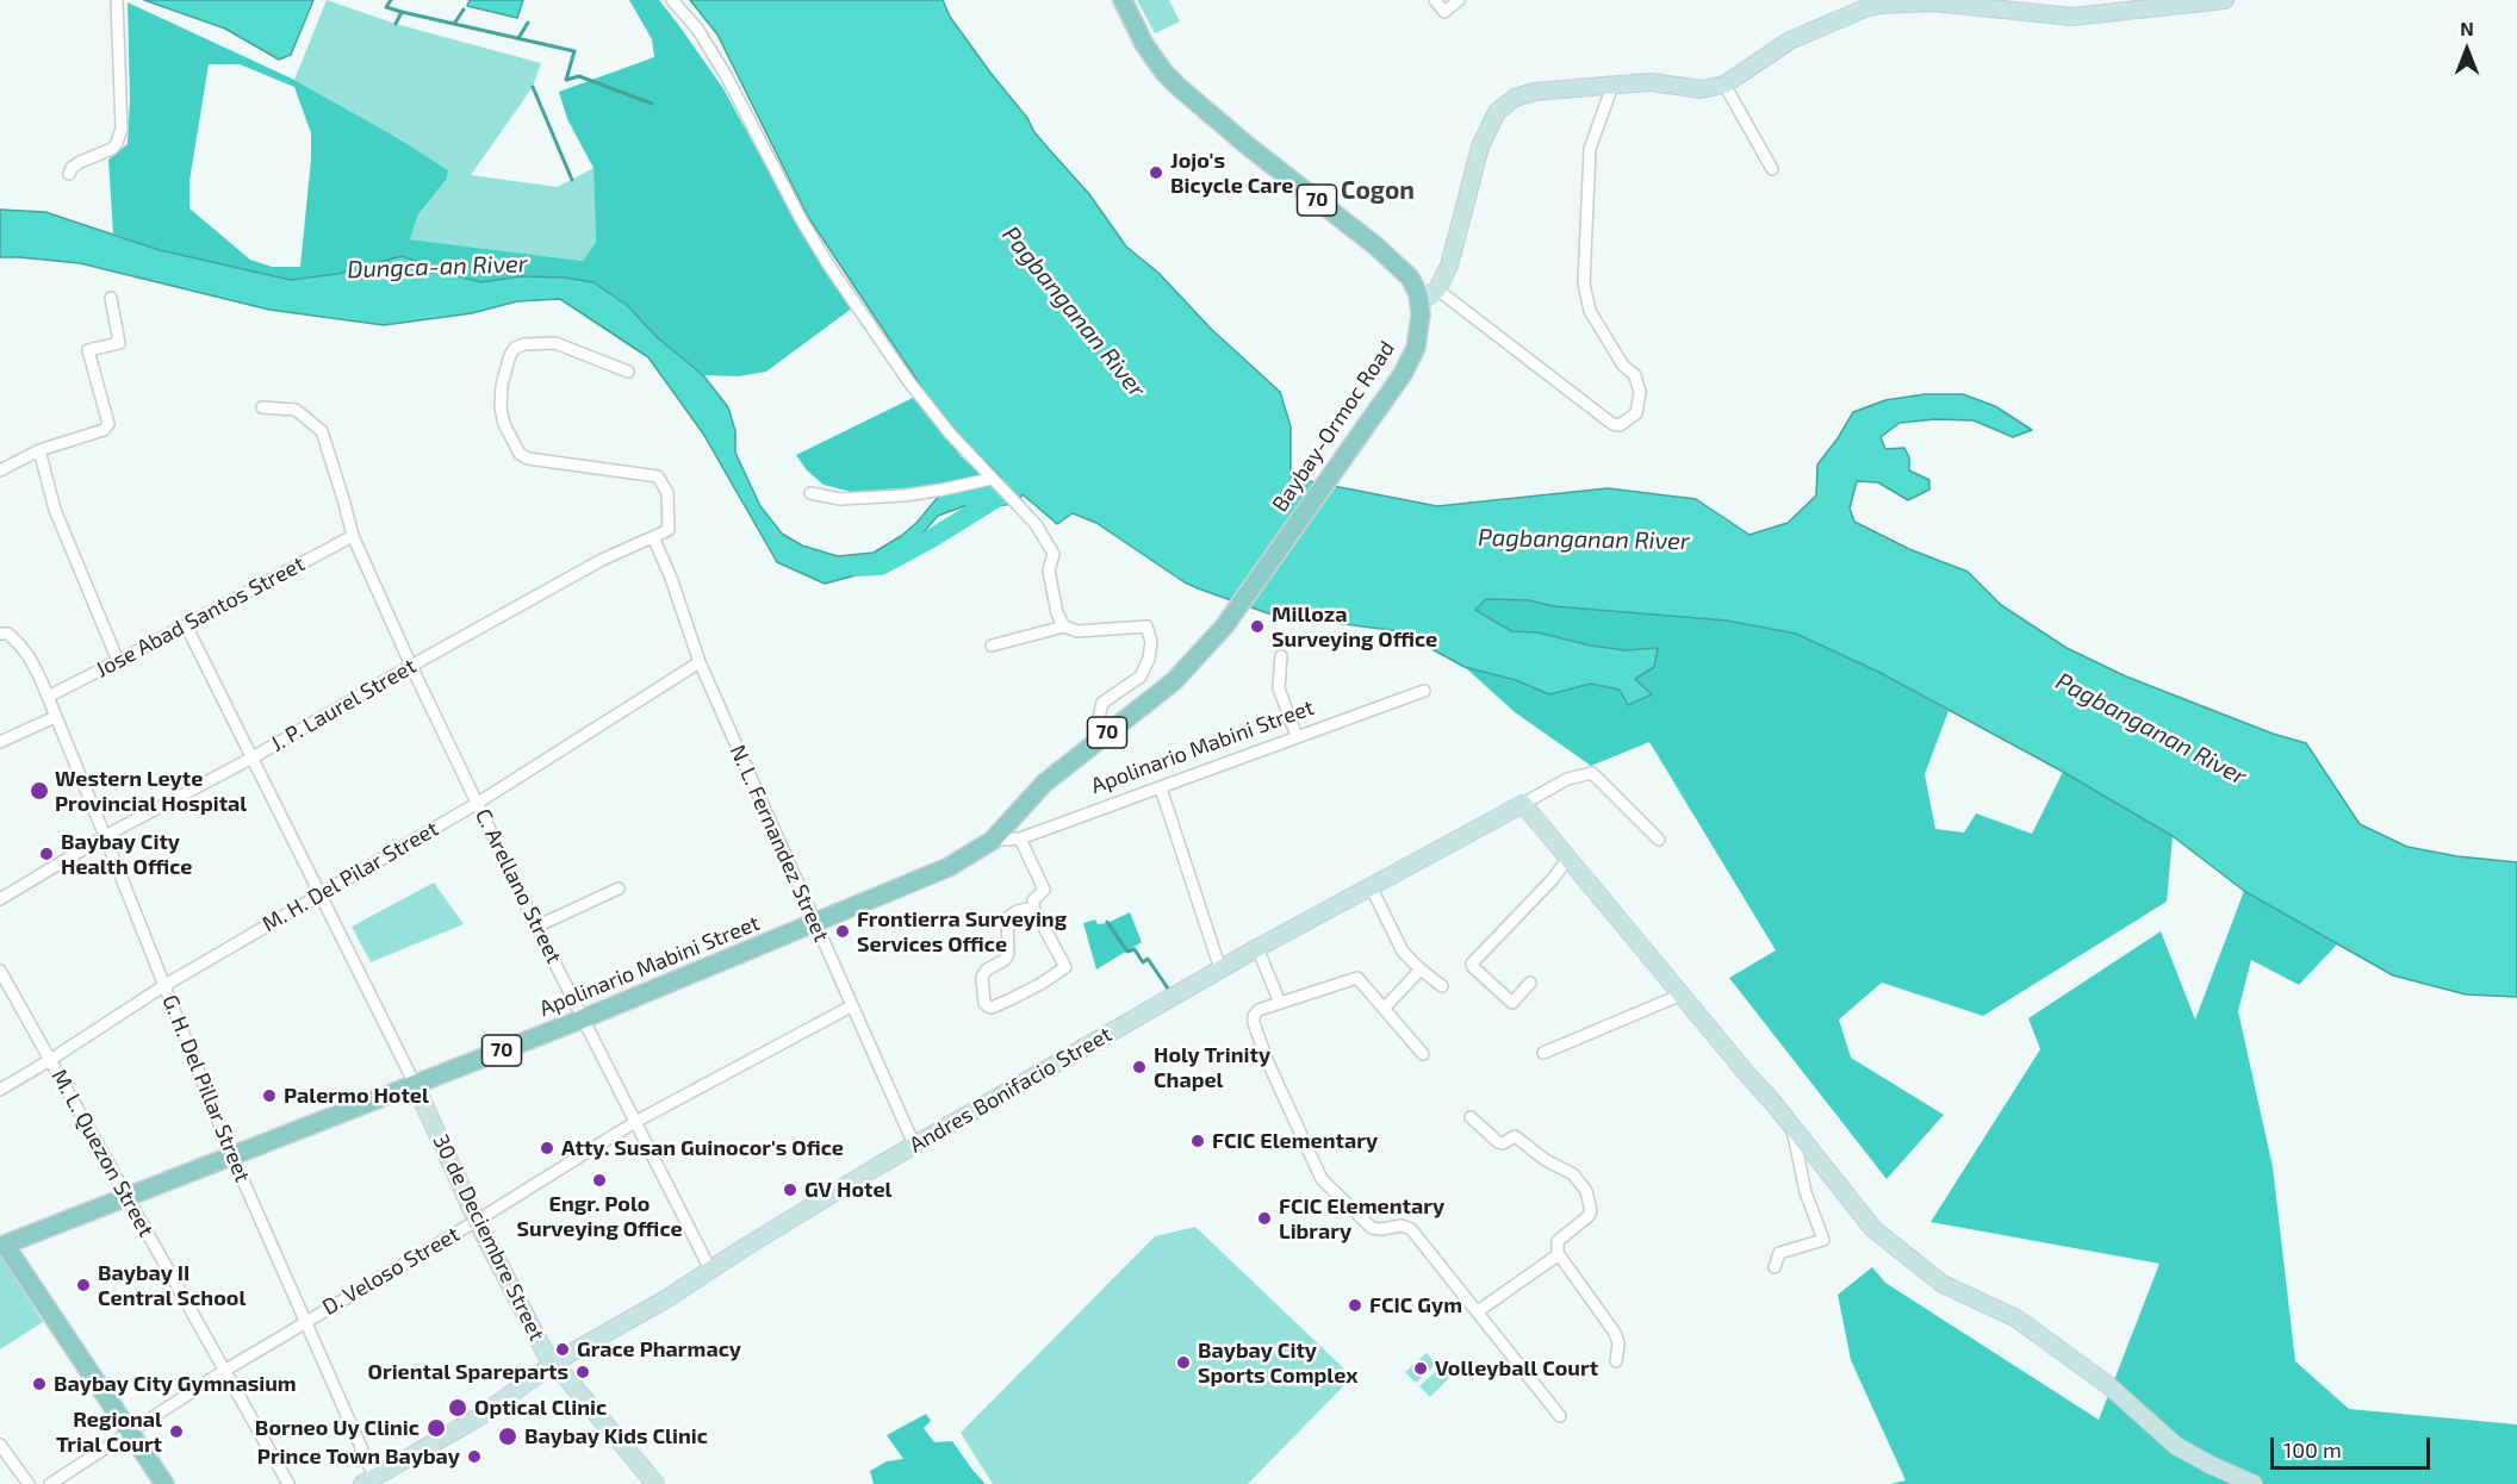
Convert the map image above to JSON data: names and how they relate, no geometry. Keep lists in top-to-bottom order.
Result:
{
  "streets": {
    "main road": ["70", "Baybay-Ormoc Road", "Apolinario Mabini Street"],
    "street": [
      "Jose Abad Santos Street",
      "J. P. Laurel Street",
      "N. L. Fernandez Street",
      "M. H. Del Pilar Street",
      "C. Arellano Street",
      "G. H. Del Pillar Street",
      "Andres Bonifacio Street",
      "M. L. Quezon Street",
      "30 de Deciembre Street",
      "D. Veloso Street"
    ]
  },
  "crossings": [
    ["70", "Baybay-Ormoc Road"],
    ["70", "Apolinario Mabini Street"],
    ["70", "D. Veloso Street"],
    ["Baybay-Ormoc Road", "Apolinario Mabini Street"],
    ["Jose Abad Santos Street", "C. Arellano Street"],
    ["Jose Abad Santos Street", "G. H. Del Pillar Street"],
    ["J. P. Laurel Street", "N. L. Fernandez Street"],
    ["J. P. Laurel Street", "C. Arellano Street"],
    ["J. P. Laurel Street", "G. H. Del Pillar Street"],
    ["Apolinario Mabini Street", "N. L. Fernandez Street"],
    ["Apolinario Mabini Street", "C. Arellano Street"],
    ["Apolinario Mabini Street", "G. H. Del Pillar Street"],
    ["Apolinario Mabini Street", "M. L. Quezon Street"],
    ["Apolinario Mabini Street", "30 de Deciembre Street"],
    ["N. L. Fernandez Street", "M. H. Del Pilar Street"],
    ["N. L. Fernandez Street", "Andres Bonifacio Street"],
    ["N. L. Fernandez Street", "D. Veloso Street"],
    ["M. H. Del Pilar Street", "C. Arellano Street"],
    ["M. H. Del Pilar Street", "G. H. Del Pillar Street"],
    ["M. H. Del Pilar Street", "M. L. Quezon Street"],
    ["C. Arellano Street", "Andres Bonifacio Street"],
    ["C. Arellano Street", "D. Veloso Street"],
    ["G. H. Del Pillar Street", "Andres Bonifacio Street"],
    ["G. H. Del Pillar Street", "D. Veloso Street"],
    ["Andres Bonifacio Street", "30 de Deciembre Street"],
    ["M. L. Quezon Street", "D. Veloso Street"],
    ["30 de Deciembre Street", "D. Veloso Street"]
  ],
  "districts": ["Cogon"],
  "water": ["Dungca-an River", "Pagbanganan River"],
  "places": [
    "Jojo's Bicycle Care",
    "Milloza Surveying Office",
    "Western Leyte Provincial Hospital",
    "Baybay City Health Office",
    "Frontierra Surveying Services Office",
    "Holy Trinity Chapel",
    "Palermo Hotel",
    "FCIC Elementary",
    "Atty. Susan Guinocor's Ofice",
    "Engr. Polo Surveying Office",
    "GV Hotel",
    "FCIC Elementary Library",
    "Baybay II Central School",
    "FCIC Gym",
    "Grace Pharmacy",
    "Baybay City Sports Complex",
    "Volleyball Court",
    "Oriental Spareparts",
    "Baybay City Gymnasium",
    "Optical Clinic",
    "Borneo Uy Clinic",
    "Regional Trial Court",
    "Baybay Kids Clinic",
    "Prince Town Baybay"
  ],
  "scale_bar": "100 m",
  "north": "top"
}
